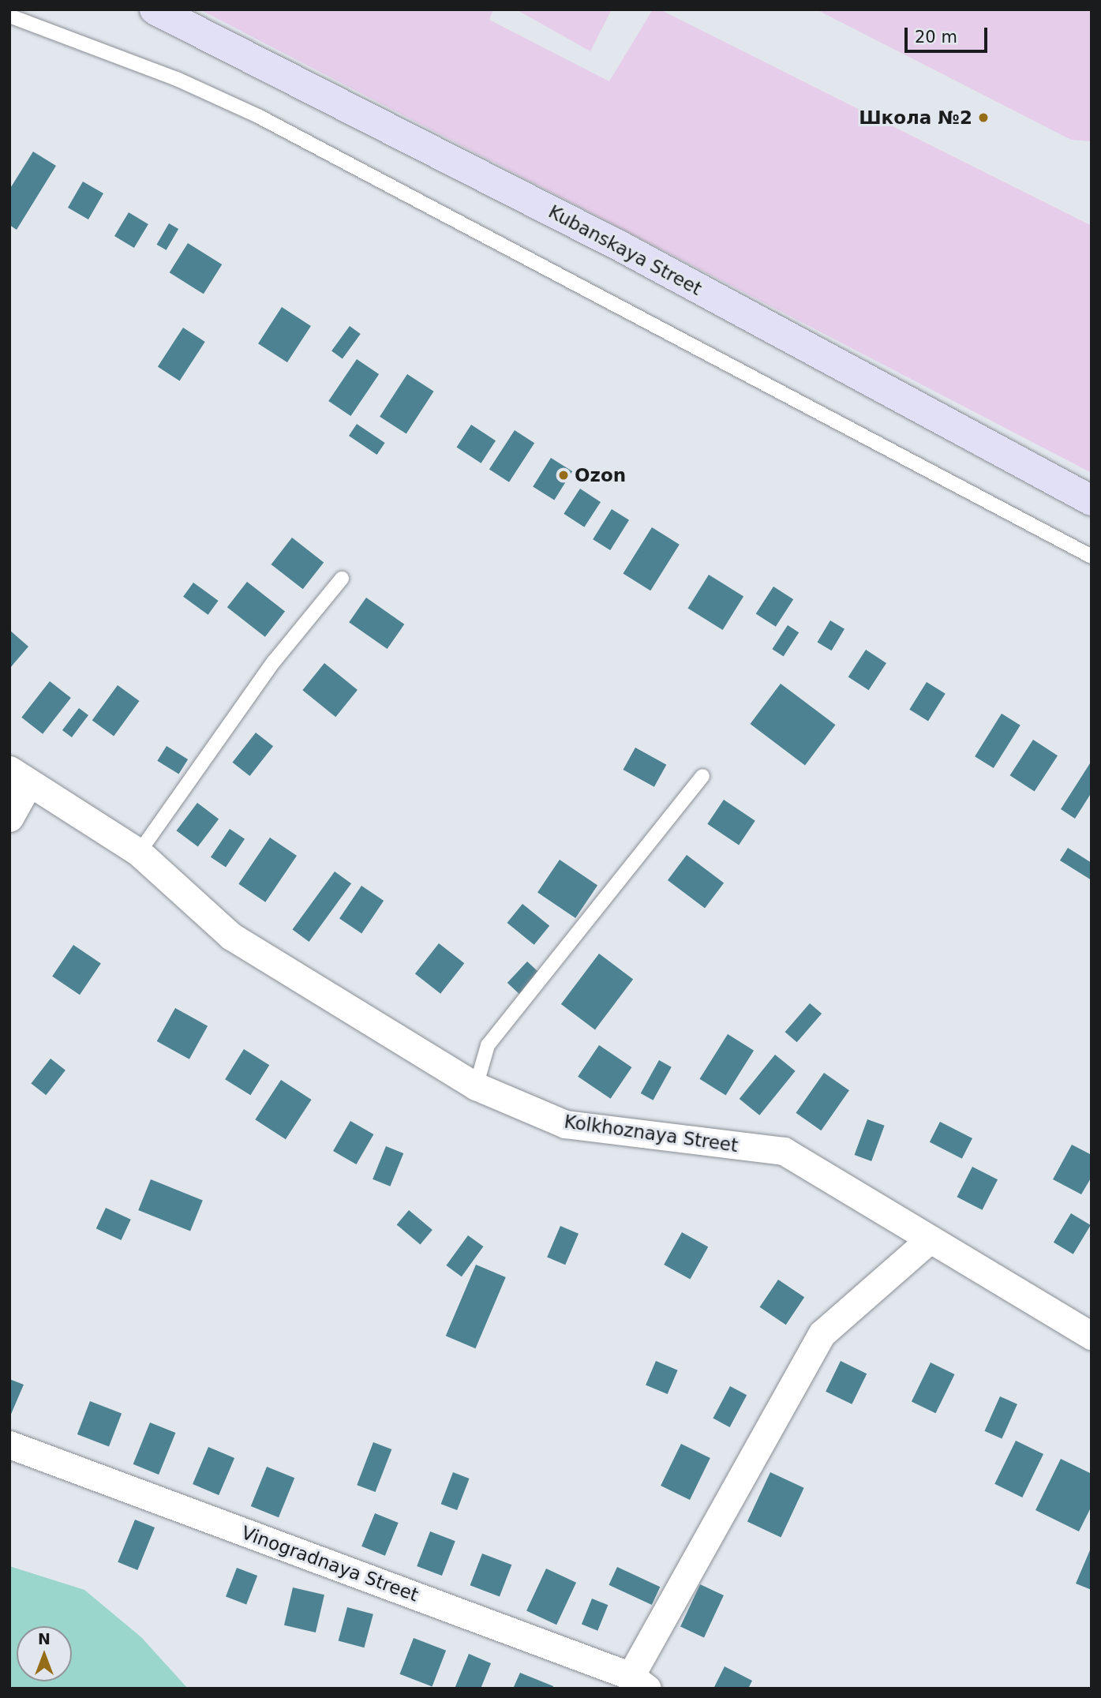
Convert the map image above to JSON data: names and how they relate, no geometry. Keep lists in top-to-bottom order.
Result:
{
  "streets": {
    "main road": ["Kubanskaya Street"],
    "street": ["Kolkhoznaya Street", "Vinogradnaya Street"]
  },
  "places": ["Школа №2", "Ozon"],
  "scale_bar": "20 m",
  "north": "top"
}
